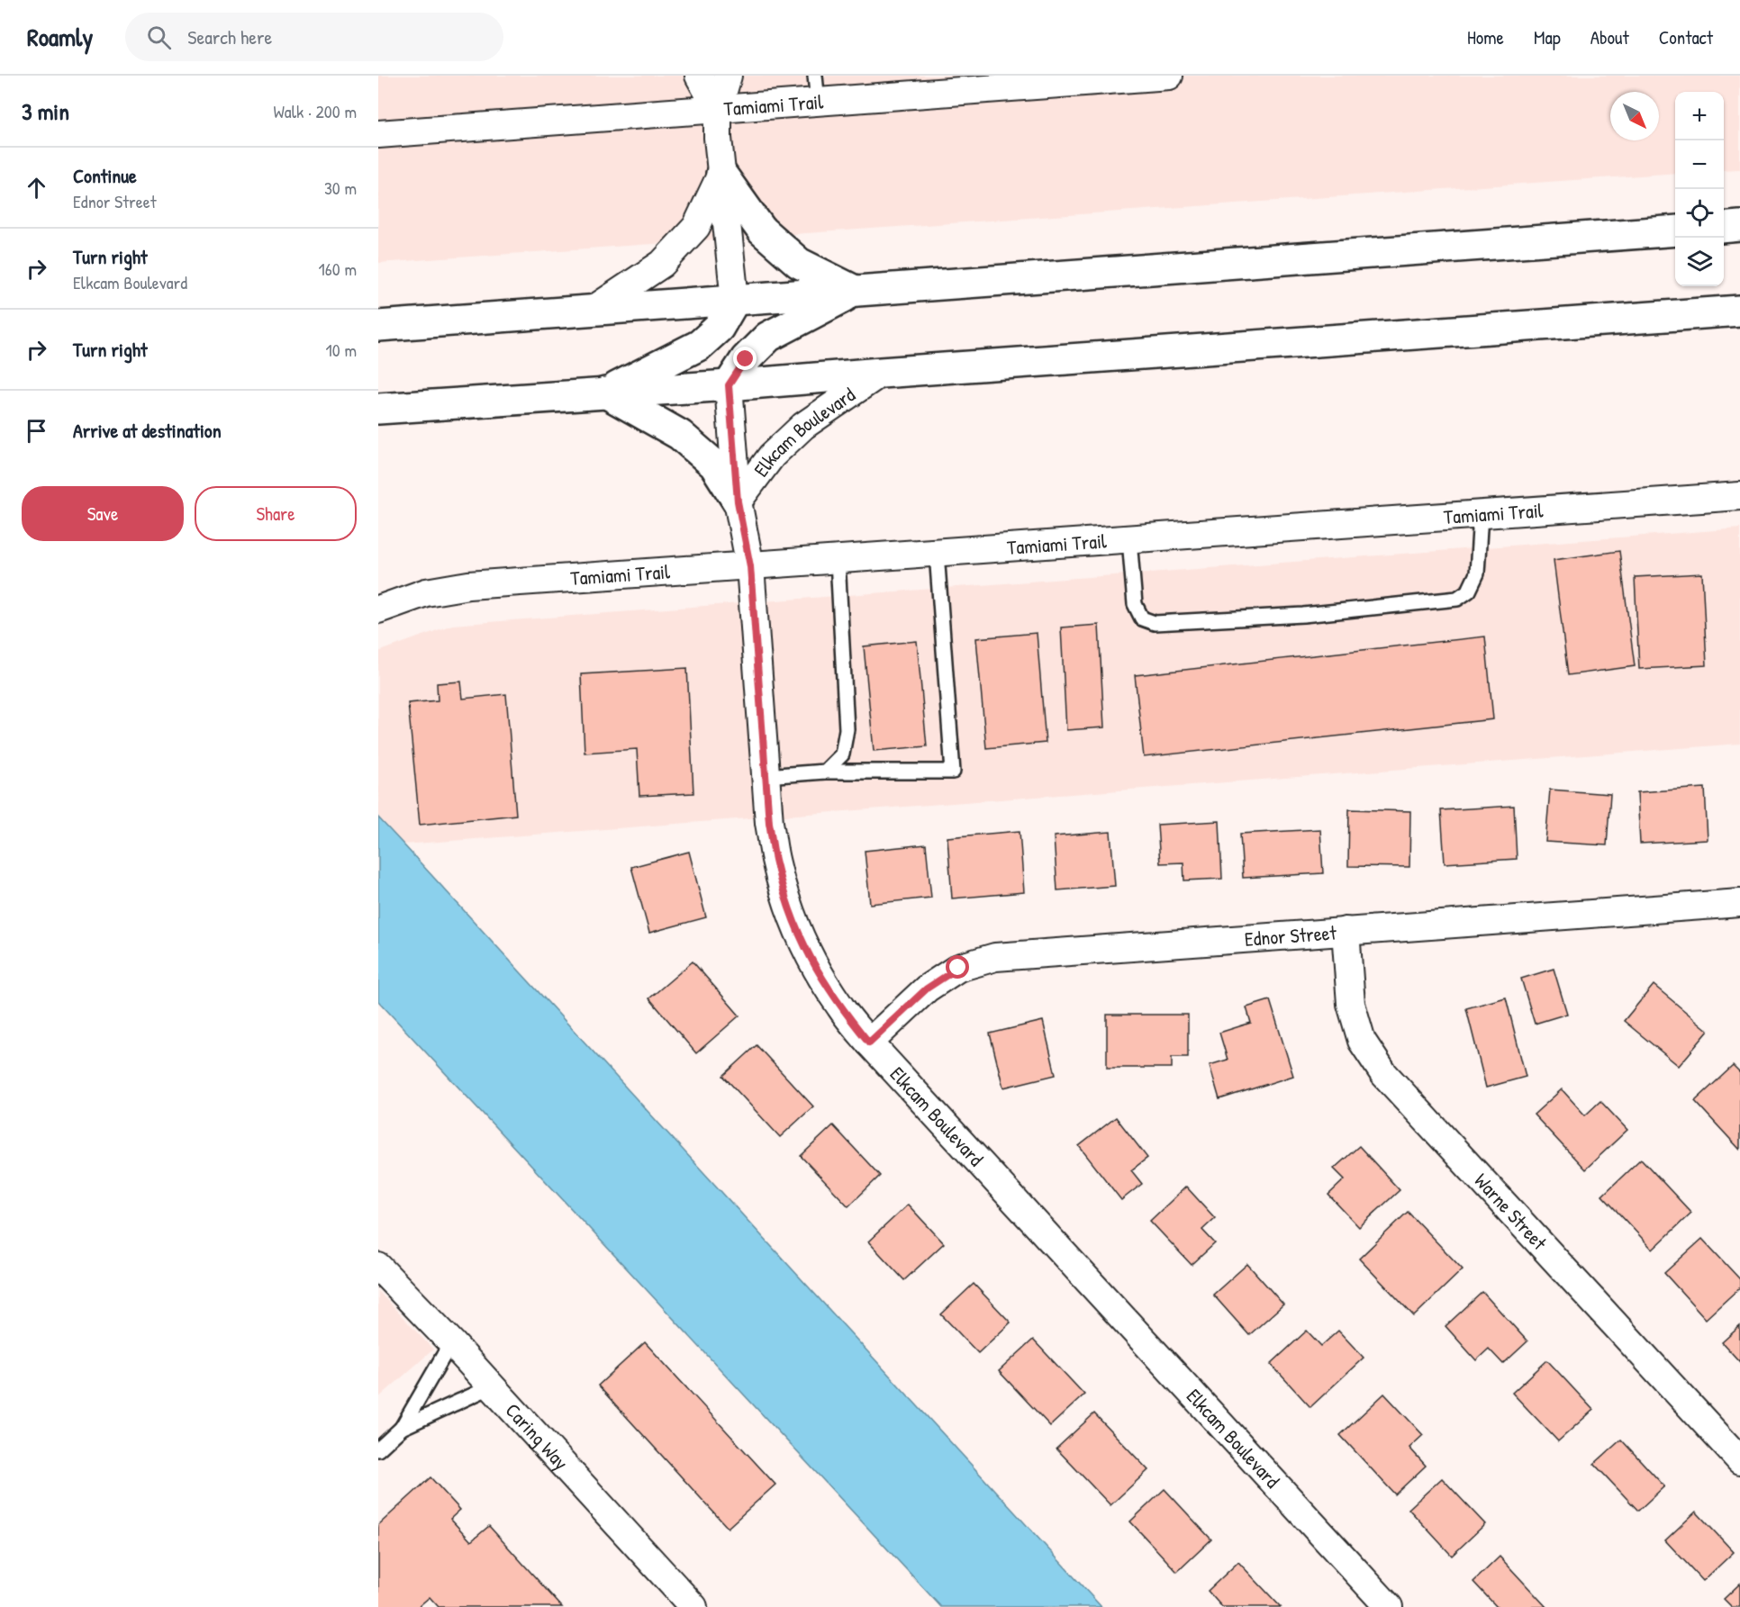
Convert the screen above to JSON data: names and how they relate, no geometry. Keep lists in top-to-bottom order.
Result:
{
  "streets": {
    "street": [
      "Tamiami Trail",
      "Elkcam Boulevard",
      "Ednor Street",
      "Warne Street",
      "Caring Way"
    ]
  },
  "crossings": [
    ["Tamiami Trail", "Elkcam Boulevard"],
    ["Elkcam Boulevard", "Ednor Street"],
    ["Ednor Street", "Warne Street"]
  ],
  "north": "bottom right",
  "page": {
    "header": "Roamly",
    "search": "Search here",
    "nav": [
      "Home",
      "Map",
      "About",
      "Contact"
    ],
    "heading": ["3 min", "Walk · 200 m"],
    "map_buttons": ["+", "−"],
    "list": [
      ["Continue", "Ednor Street", "30 m"],
      ["Turn right", "Elkcam Boulevard", "160 m"],
      ["Turn right", "10 m"],
      "Arrive at destination"
    ],
    "buttons": ["Save", "Share"]
  }
}
